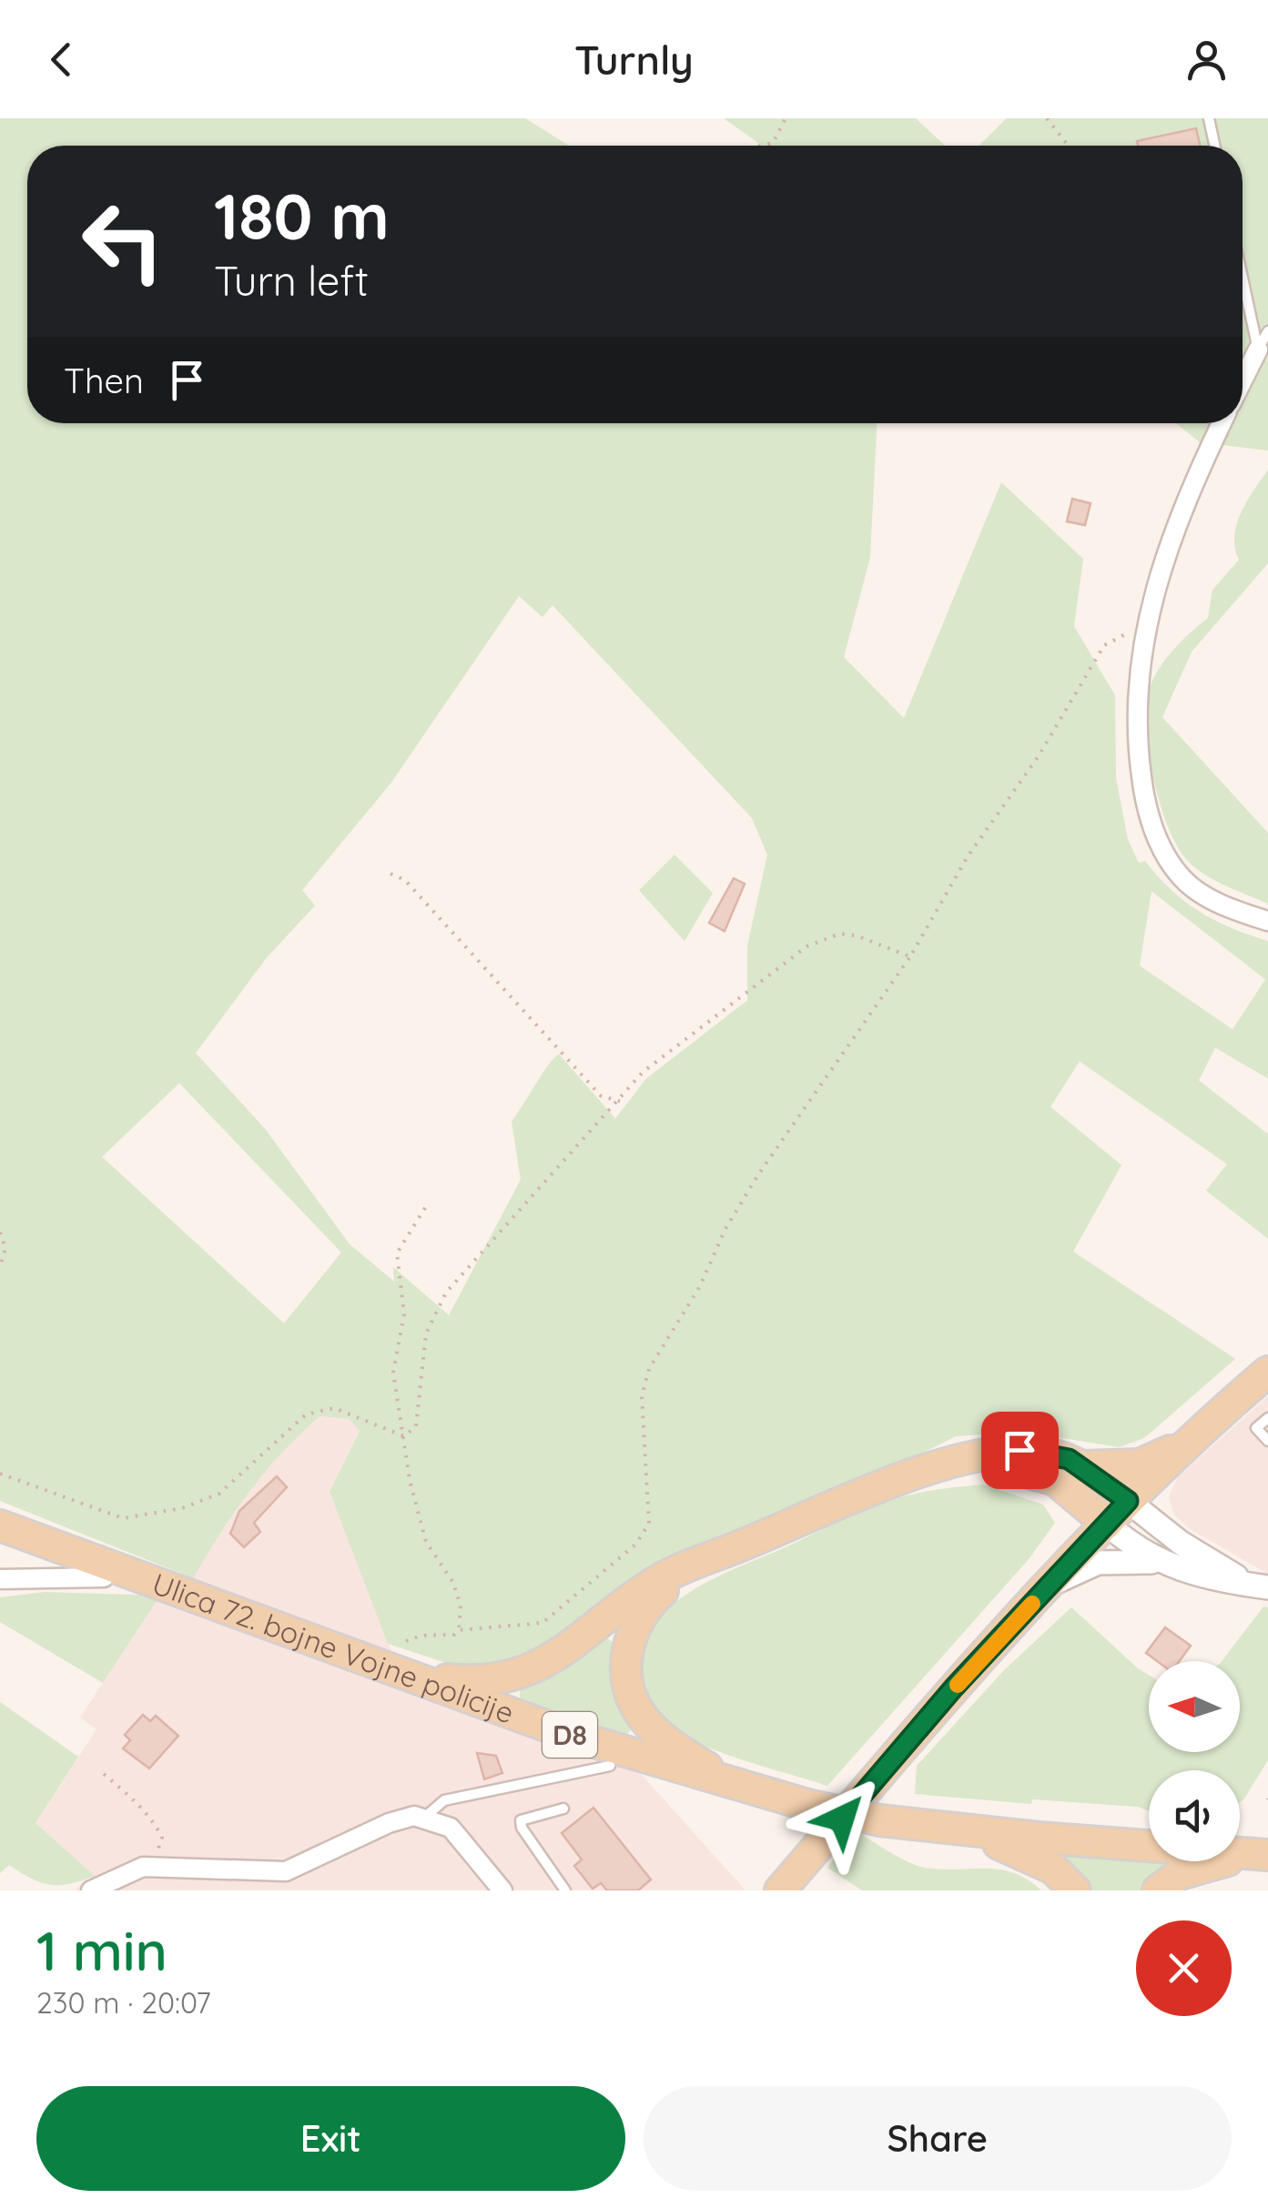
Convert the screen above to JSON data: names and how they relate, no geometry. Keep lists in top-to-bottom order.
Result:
{
  "streets": {
    "main road": ["Ulica 72. bojne Vojne policije", "D8"]
  },
  "crossings": [
    ["Ulica 72. bojne Vojne policije", "D8"]
  ],
  "north": "left",
  "page": {
    "header": "Turnly",
    "turn": ["180 m", "Turn left"],
    "then": "Then",
    "heading": ["1 min", "230 m · 20:07"],
    "buttons": ["Exit", "Share"]
  }
}
